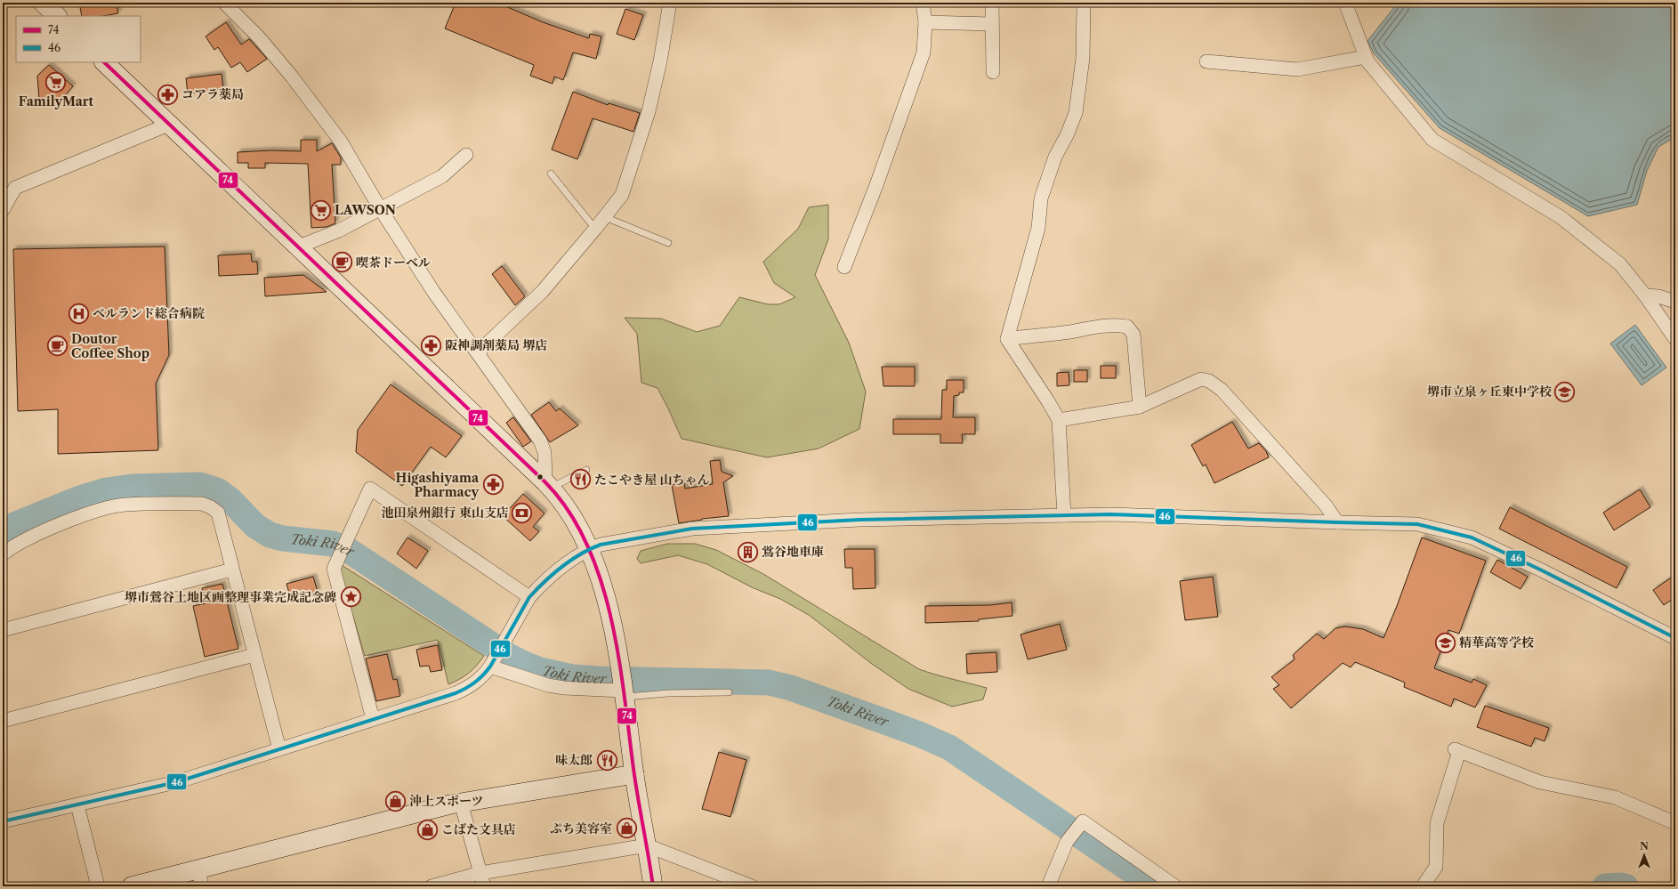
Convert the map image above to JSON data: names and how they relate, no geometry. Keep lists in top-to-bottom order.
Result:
{
  "water": ["Toki River"],
  "places": {
    "supermarket": ["FamilyMart", "LAWSON"],
    "pharmacy": ["コアラ薬局", "阪神調剤薬局 堺店", "Higashiyama Pharmacy"],
    "cafe": ["喫茶ドーベル", "Doutor Coffee Shop"],
    "hospital": ["ベルランド総合病院"],
    "school or university": ["堺市立泉ヶ丘東中学校", "精華高等学校"],
    "restaurant": ["たこやき屋 山ちゃん", "味太郎"],
    "bank": ["池田泉州銀行 東山支店"],
    "building": ["鴬谷地車庫"],
    "place": ["堺市鶯谷土地区画整理事業完成記念碑"],
    "shop": ["沖上スポーツ", "ぷち美容室", "こばた文具店"]
  },
  "lines": ["transit line 74", "transit line 46"],
  "legend": ["74", "46"],
  "north": "top"
}
